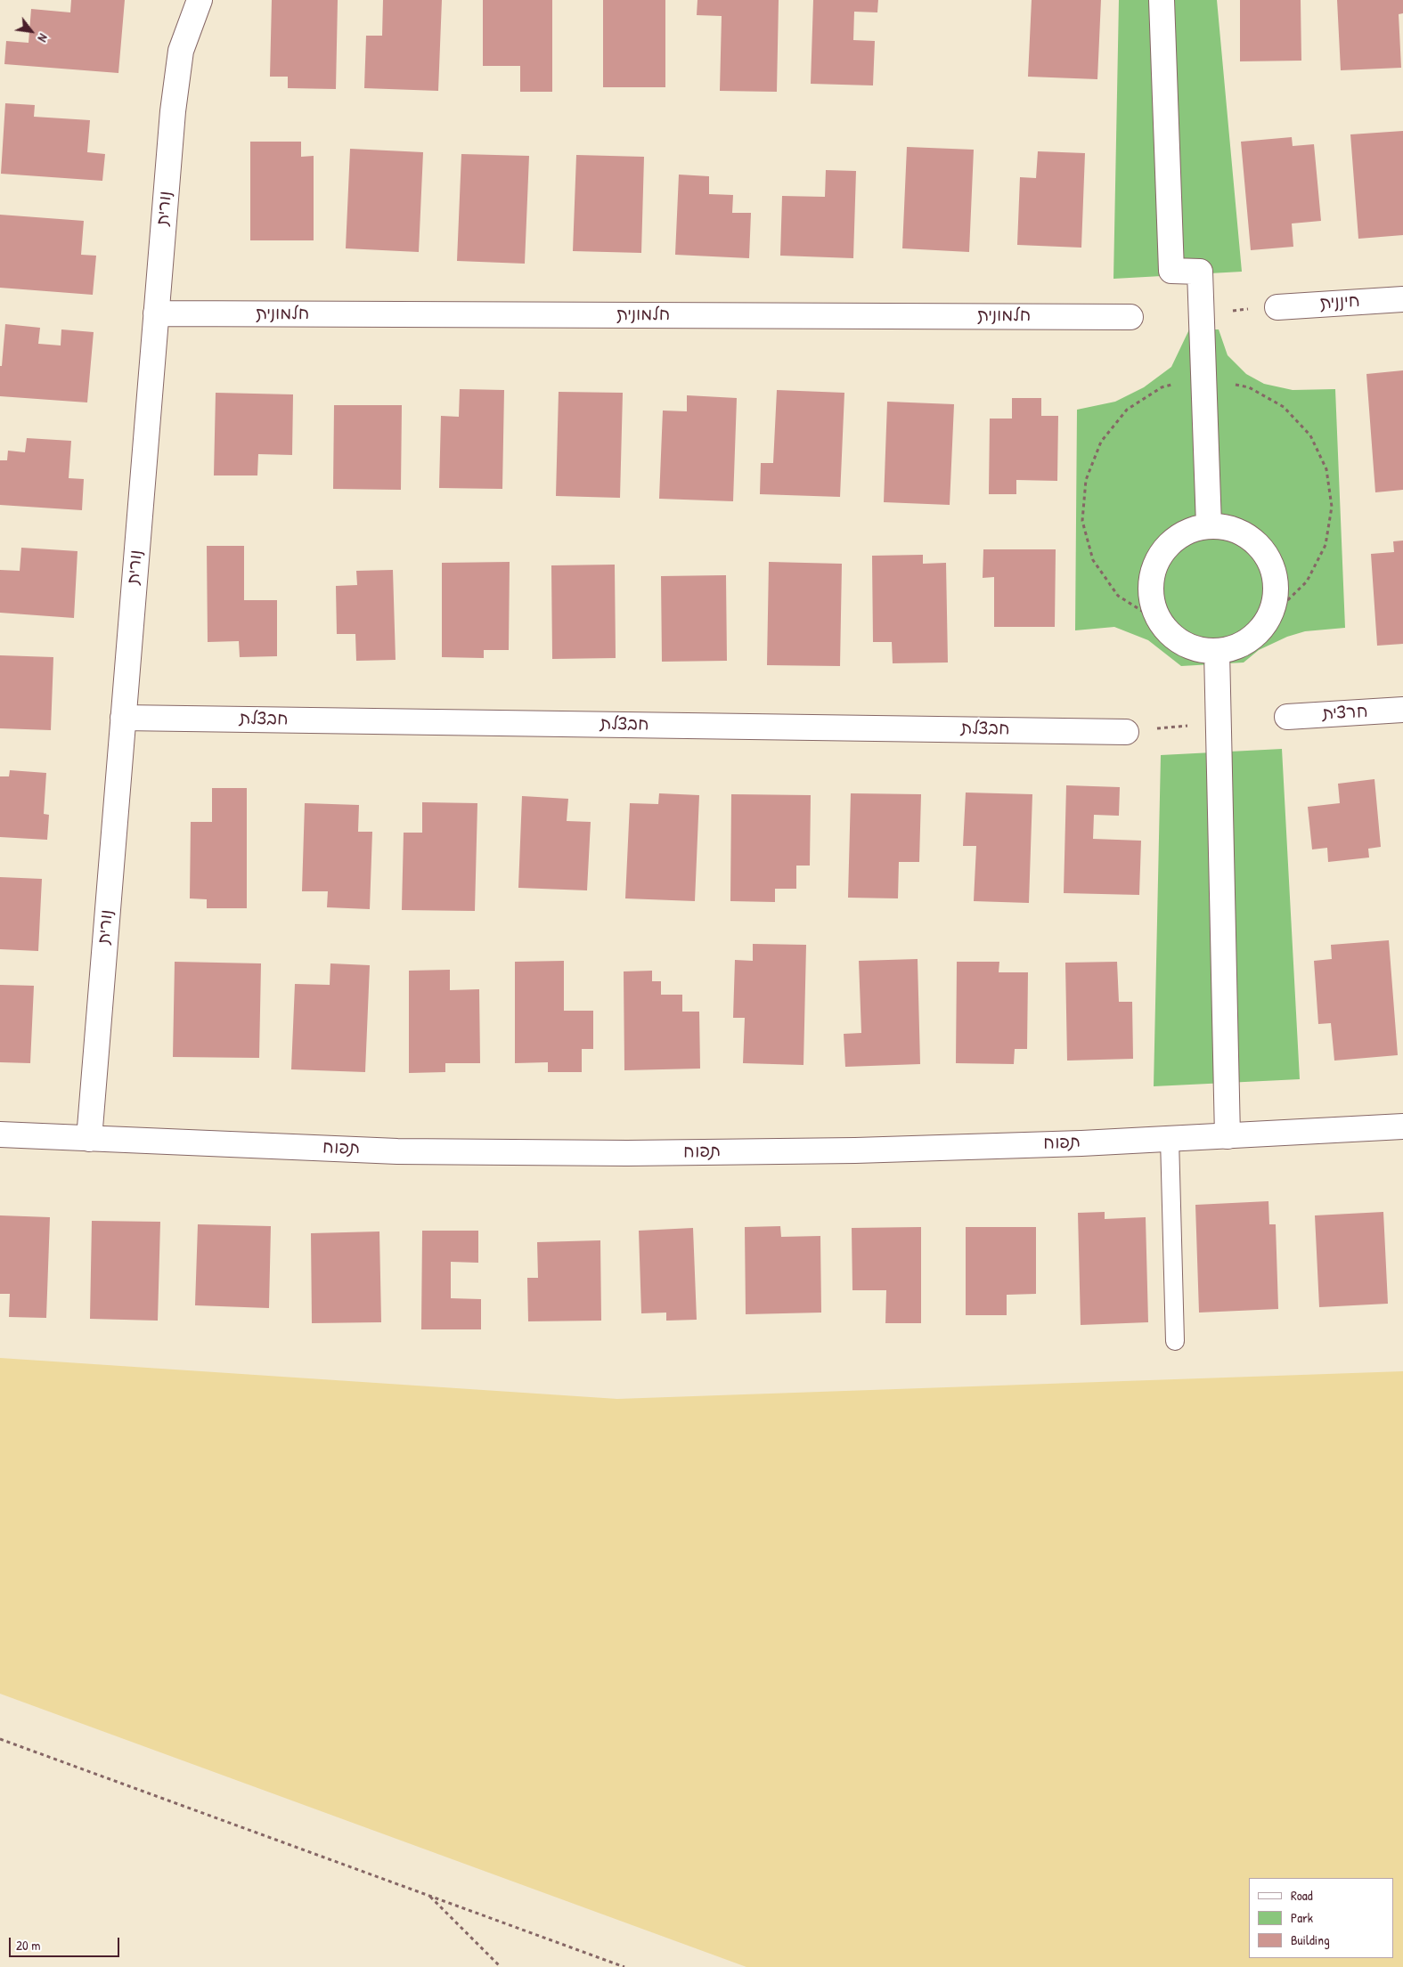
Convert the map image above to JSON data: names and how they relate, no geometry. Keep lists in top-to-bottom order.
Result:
{
  "streets": {
    "street": [
      "נורית",
      "חיננית",
      "חלמונית",
      "חרצית",
      "חבצלת",
      "תפוח"
    ]
  },
  "crossings": [
    ["נורית", "חלמונית"],
    ["נורית", "חבצלת"],
    ["נורית", "תפוח"]
  ],
  "legend": ["Road", "Park", "Building"],
  "scale_bar": "20 m",
  "north": "bottom right"
}
